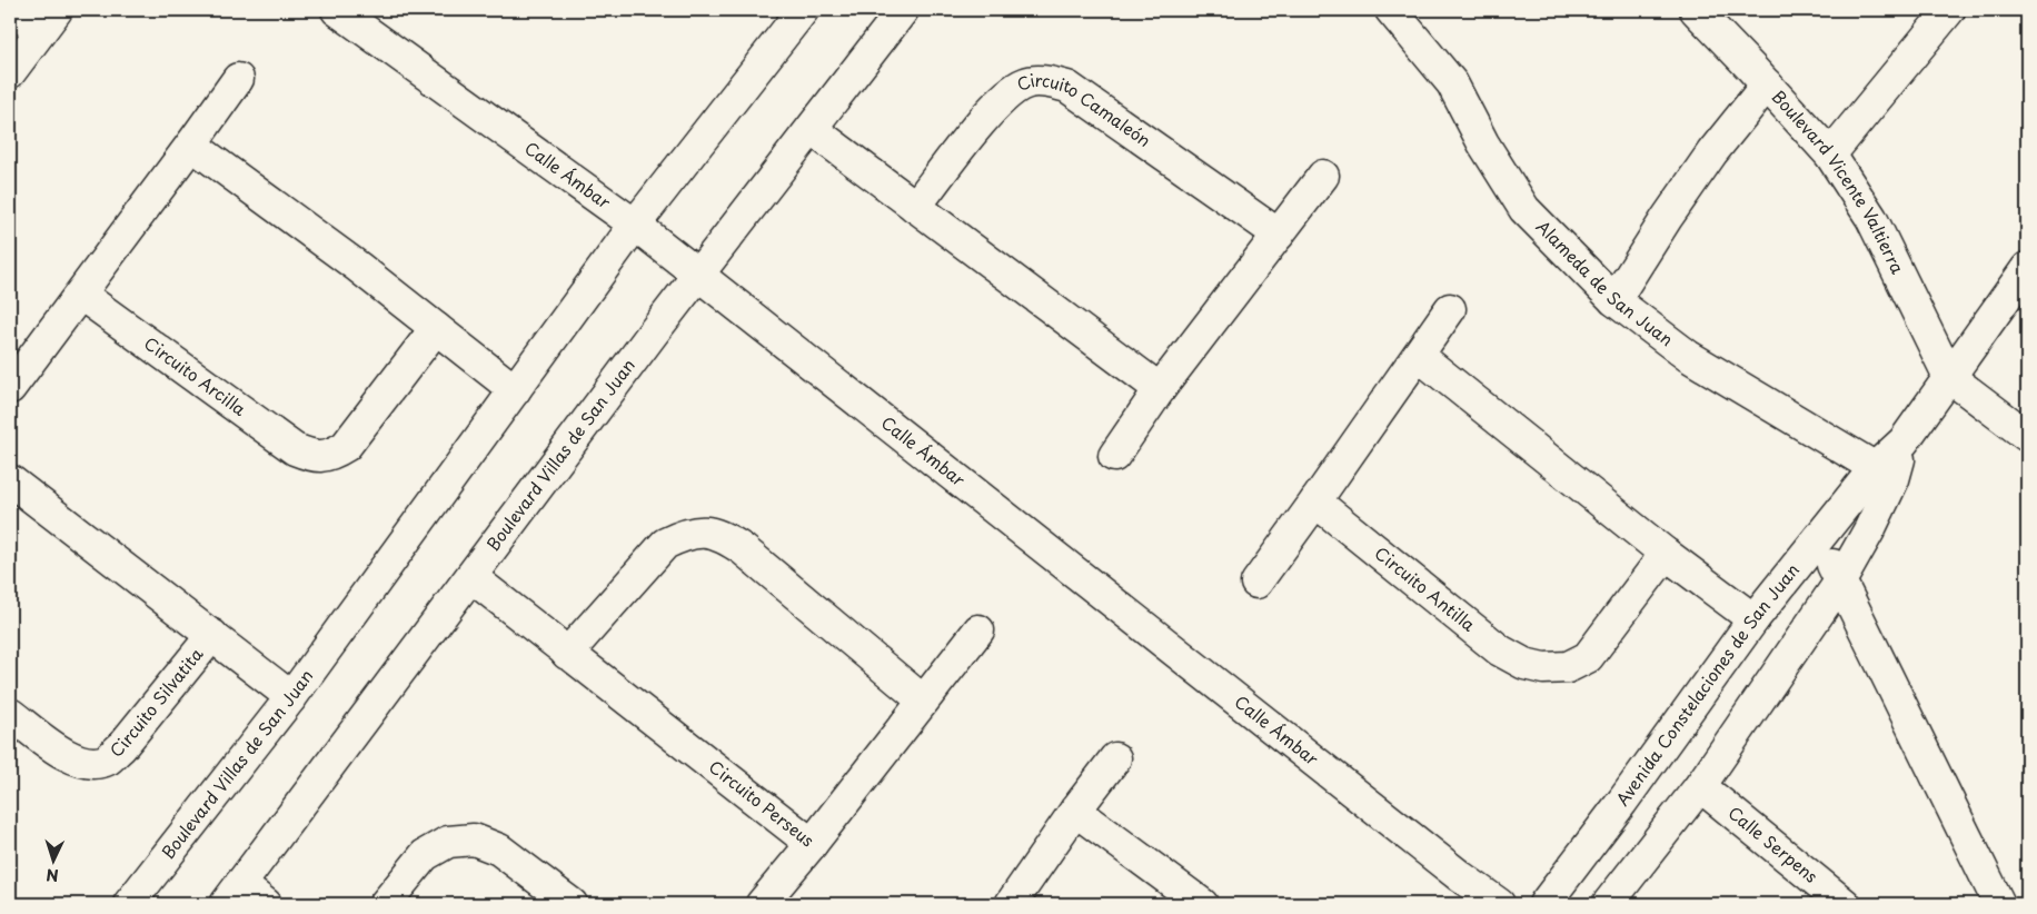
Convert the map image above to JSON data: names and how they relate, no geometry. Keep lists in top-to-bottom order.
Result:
{
  "streets": {
    "street": [
      "Circuito Camaleón",
      "Calle Ámbar",
      "Boulevard Vicente Valtierra",
      "Alameda de San Juan",
      "Circuito Arcilla",
      "Boulevard Villas de San Juan",
      "Circuito Antilla",
      "Avenida Constelaciones de San Juan",
      "Circuito Silvatita",
      "Circuito Perseus",
      "Calle Serpens"
    ]
  },
  "crossings": [
    ["Calle Ámbar", "Boulevard Villas de San Juan"],
    ["Alameda de San Juan", "Avenida Constelaciones de San Juan"],
    ["Boulevard Villas de San Juan", "Circuito Silvatita"],
    ["Boulevard Villas de San Juan", "Circuito Perseus"]
  ],
  "north": "bottom"
}
